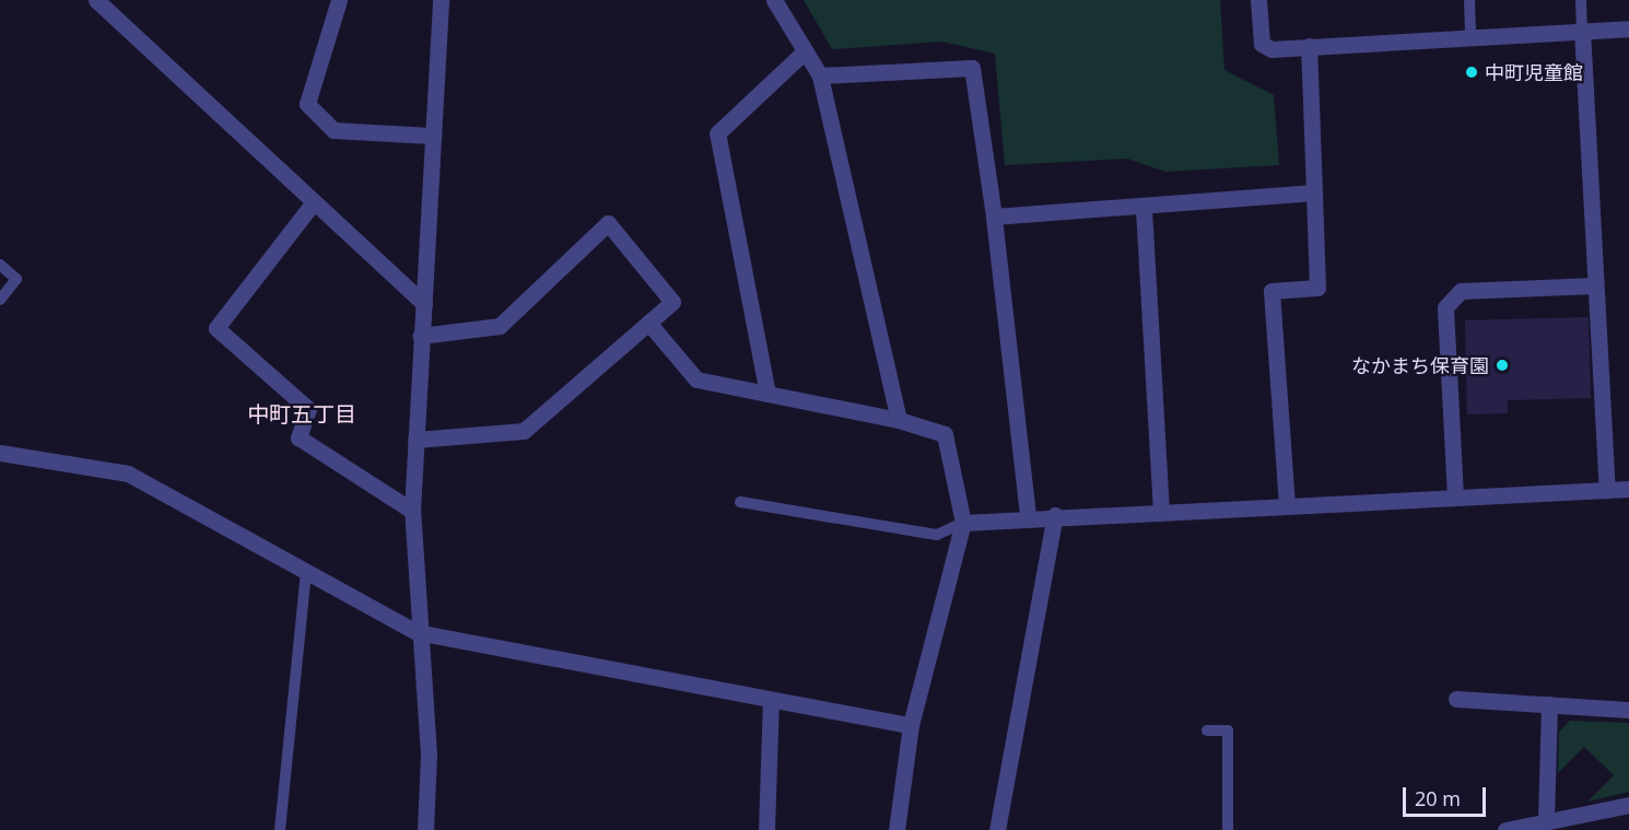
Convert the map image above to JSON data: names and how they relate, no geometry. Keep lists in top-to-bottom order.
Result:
{
  "districts": ["中町五丁目"],
  "places": ["中町児童館", "なかまち保育園"],
  "scale_bar": "20 m"
}
